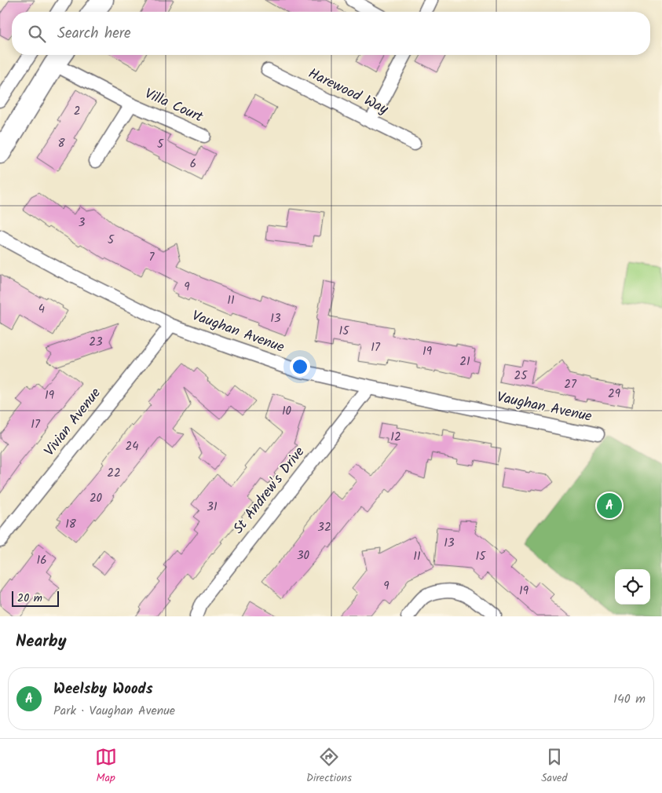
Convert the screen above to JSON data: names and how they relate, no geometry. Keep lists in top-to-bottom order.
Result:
{
  "streets": {
    "street": [
      "Harewood Way",
      "Villa Court",
      "Vaughan Avenue",
      "Vivian Avenue",
      "St Andrew's Drive"
    ]
  },
  "crossings": [
    ["Vaughan Avenue", "Vivian Avenue"],
    ["Vaughan Avenue", "St Andrew's Drive"]
  ],
  "house_numbers": [
    "2",
    "8",
    "5",
    "6",
    "3",
    "5",
    "7",
    "9",
    "11",
    "4",
    "13",
    "15",
    "23",
    "17",
    "19",
    "21",
    "25",
    "27",
    "29",
    "19",
    "10",
    "17",
    "12",
    "24",
    "22",
    "20",
    "31",
    "18",
    "32",
    "13",
    "30",
    "11",
    "15",
    "16",
    "9",
    "19"
  ],
  "scale_bar": "20 m",
  "page": {
    "search": "Search here",
    "pins": "A",
    "scale": "20 m",
    "heading": "Nearby",
    "list": [
      {
        "mark": "A",
        "name": "Weelsby Woods",
        "note": "Park · Vaughan Avenue",
        "value": "140 m"
      }
    ],
    "nav": ["Map", "Directions", "Saved"]
  }
}
